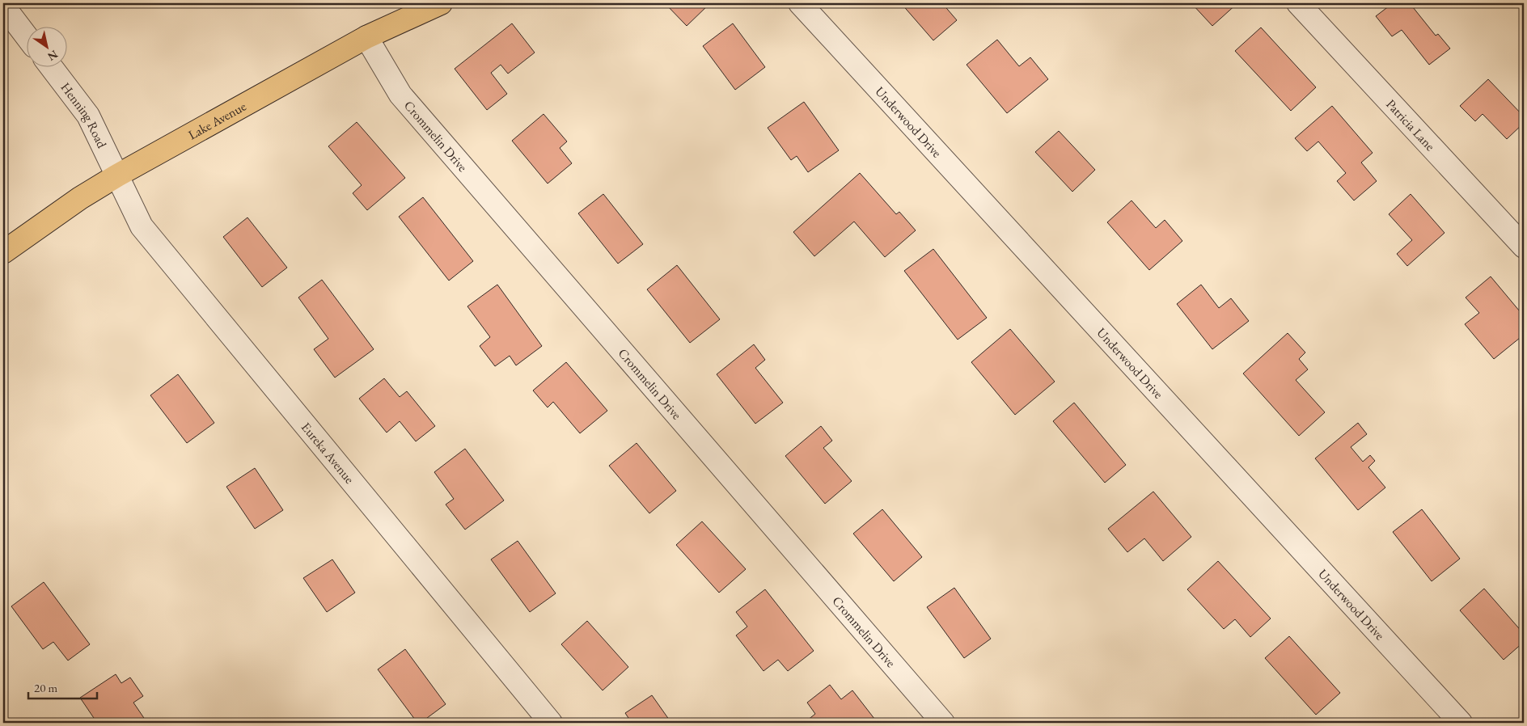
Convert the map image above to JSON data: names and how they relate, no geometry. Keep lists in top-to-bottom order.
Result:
{
  "streets": {
    "main road": ["Lake Avenue"],
    "street": [
      "Henning Road",
      "Underwood Drive",
      "Patricia Lane",
      "Crommelin Drive",
      "Eureka Avenue"
    ]
  },
  "crossings": [
    ["Henning Road", "Lake Avenue"],
    ["Henning Road", "Eureka Avenue"],
    ["Lake Avenue", "Crommelin Drive"],
    ["Lake Avenue", "Eureka Avenue"]
  ],
  "scale_bar": "20 m",
  "north": "bottom right"
}
